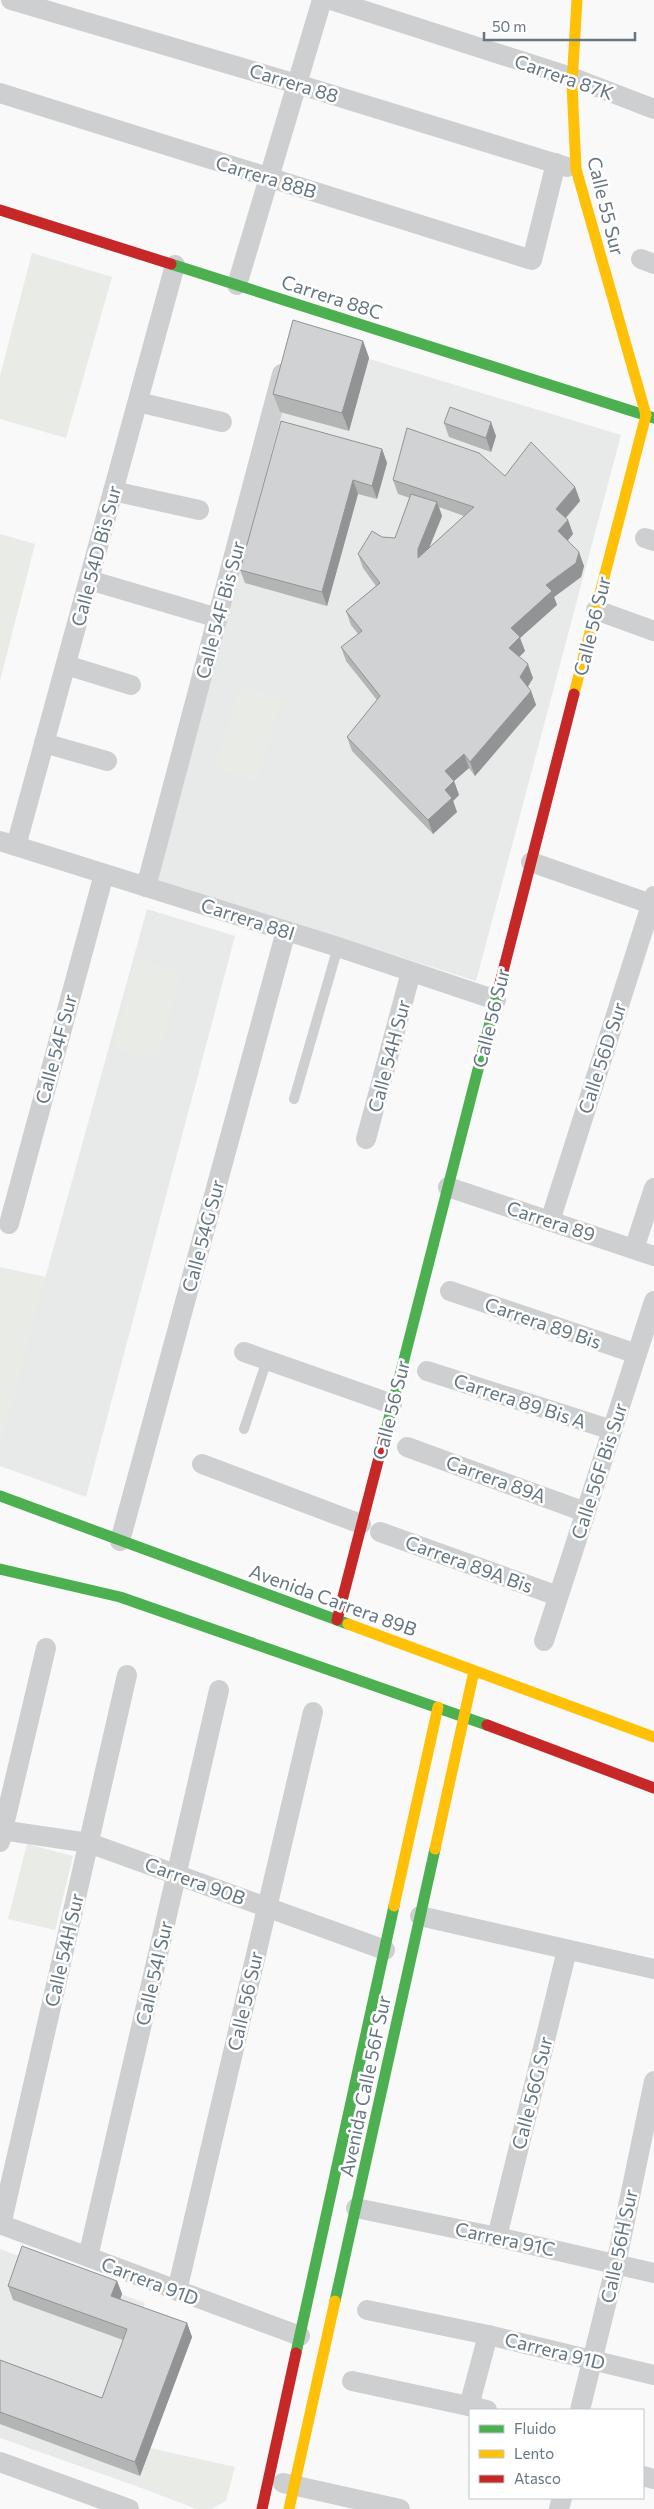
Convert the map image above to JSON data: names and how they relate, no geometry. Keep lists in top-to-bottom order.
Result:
{
  "streets": {
    "street": [
      "Carrera 87K",
      "Carrera 88",
      "Carrera 88B",
      "Calle 55 Sur",
      "Carrera 88C",
      "Calle 54D Bis Sur",
      "Calle 54F Bis Sur",
      "Calle 56 Sur",
      "Carrera 88I",
      "Calle 54F Sur",
      "Calle 54H Sur",
      "Calle 56D Sur",
      "Carrera 89",
      "Calle 54G Sur",
      "Carrera 89 Bis",
      "Carrera 89 Bis A",
      "Calle 56F Bis Sur",
      "Carrera 89A",
      "Carrera 89A Bis",
      "Avenida Carrera 89B",
      "Carrera 90B",
      "Calle 54I Sur",
      "Avenida Calle 56F Sur",
      "Calle 56G Sur",
      "Carrera 91C",
      "Calle 56H Sur",
      "Carrera 91D"
    ]
  },
  "crossings": [
    ["Carrera 87K", "Calle 55 Sur"],
    ["Carrera 88", "Carrera 88B"],
    ["Carrera 88", "Calle 55 Sur"],
    ["Calle 55 Sur", "Carrera 88C"],
    ["Calle 55 Sur", "Calle 56 Sur"],
    ["Carrera 88C", "Calle 54D Bis Sur"],
    ["Carrera 88C", "Calle 56 Sur"],
    ["Calle 54D Bis Sur", "Carrera 88I"],
    ["Calle 54F Bis Sur", "Carrera 88I"],
    ["Calle 56 Sur", "Carrera 88I"],
    ["Calle 56 Sur", "Carrera 89"],
    ["Calle 56 Sur", "Avenida Carrera 89B"],
    ["Calle 56 Sur", "Carrera 90B"],
    ["Calle 56 Sur", "Carrera 91D"],
    ["Carrera 88I", "Calle 54F Sur"],
    ["Carrera 88I", "Calle 54H Sur"],
    ["Carrera 88I", "Calle 54G Sur"],
    ["Calle 54H Sur", "Carrera 90B"],
    ["Calle 54H Sur", "Carrera 91D"],
    ["Calle 56D Sur", "Carrera 89"],
    ["Calle 54G Sur", "Avenida Carrera 89B"],
    ["Carrera 89 Bis", "Calle 56F Bis Sur"],
    ["Carrera 89 Bis A", "Calle 56F Bis Sur"],
    ["Calle 56F Bis Sur", "Carrera 89A"],
    ["Calle 56F Bis Sur", "Carrera 89A Bis"],
    ["Avenida Carrera 89B", "Avenida Calle 56F Sur"],
    ["Carrera 90B", "Calle 54I Sur"],
    ["Carrera 90B", "Avenida Calle 56F Sur"],
    ["Calle 54I Sur", "Carrera 91D"],
    ["Avenida Calle 56F Sur", "Carrera 91C"],
    ["Avenida Calle 56F Sur", "Carrera 91D"],
    ["Calle 56G Sur", "Carrera 91C"],
    ["Carrera 91C", "Calle 56H Sur"],
    ["Calle 56H Sur", "Carrera 91D"]
  ],
  "legend": ["Fluido", "Lento", "Atasco"],
  "scale_bar": "50 m"
}
